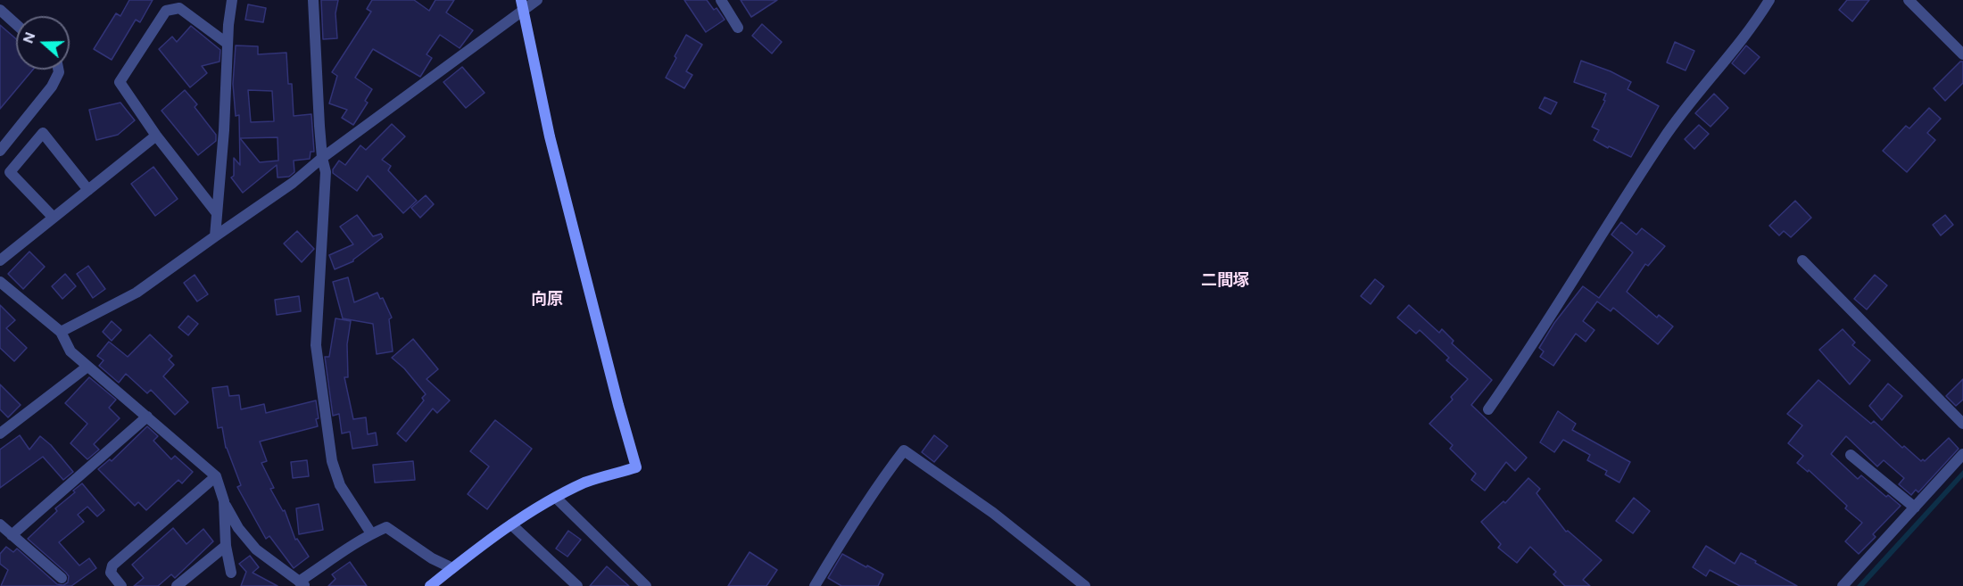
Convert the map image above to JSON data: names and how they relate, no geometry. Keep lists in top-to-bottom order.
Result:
{
  "districts": ["二間塚", "向原"],
  "north": "left"
}
